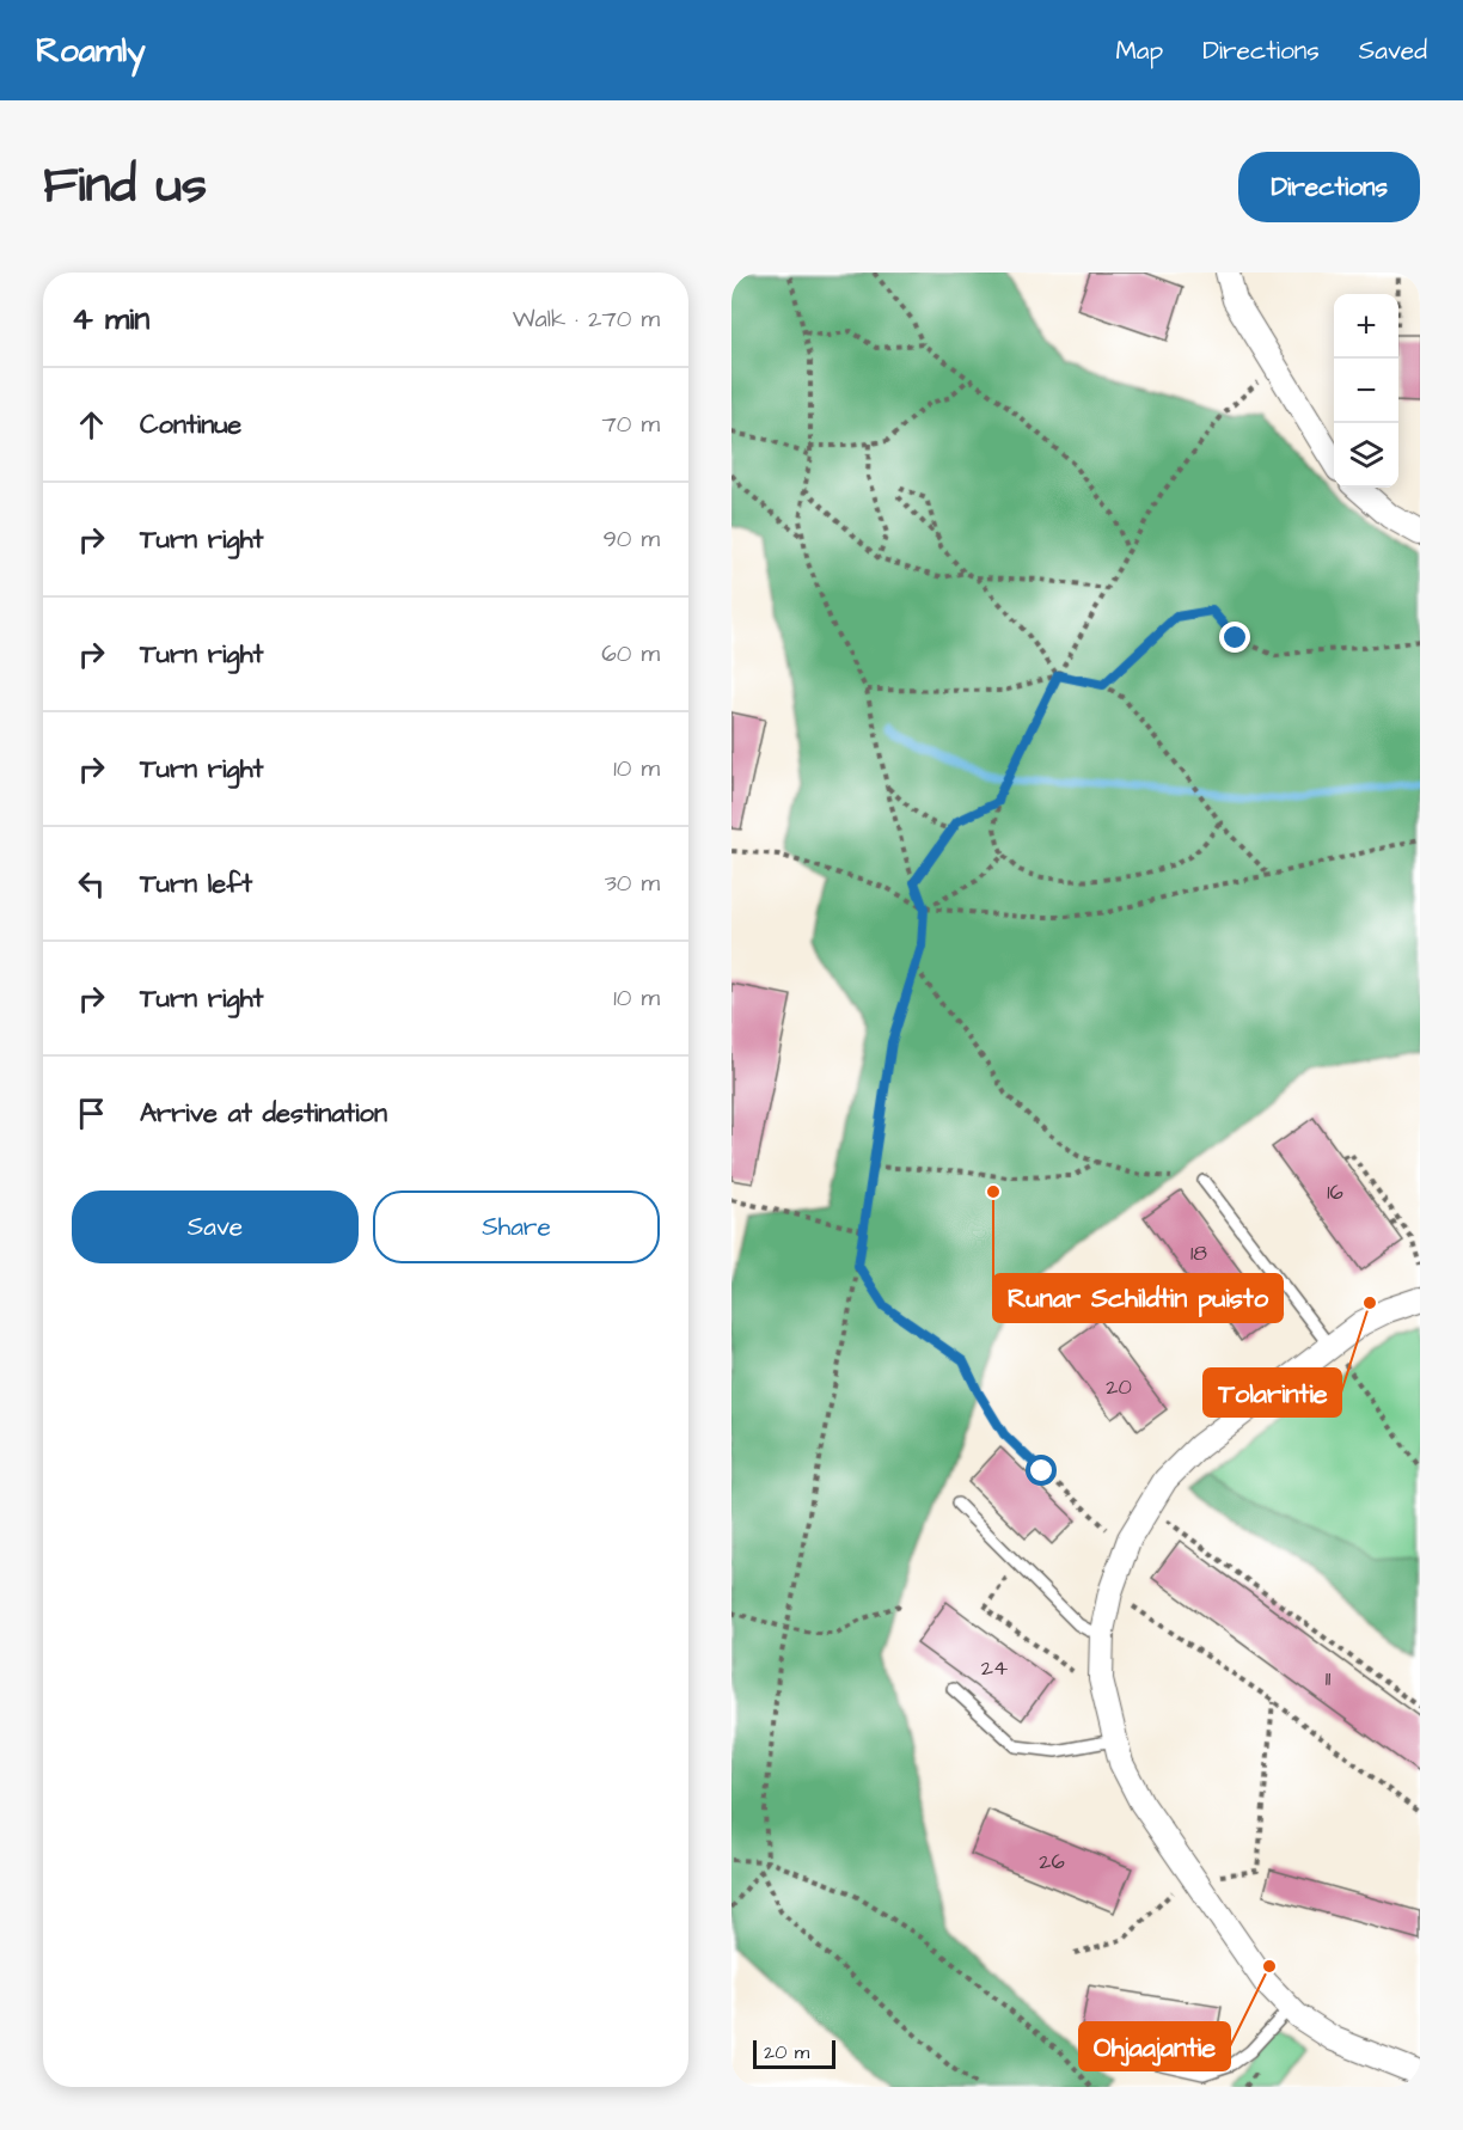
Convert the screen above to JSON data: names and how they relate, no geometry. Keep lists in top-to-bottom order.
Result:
{
  "places": ["Runar Schildtin puisto", "Tolarintie", "Ohjaajantie"],
  "house_numbers": [
    "16",
    "18",
    "20",
    "24",
    "11",
    "26"
  ],
  "scale_bar": "20 m",
  "page": {
    "header": "Roamly",
    "nav": ["Map", "Directions", "Saved"],
    "title": "Find us",
    "buttons": [
      "Directions",
      ["Save", "Share"]
    ],
    "heading": ["4 min", "Walk · 270 m"],
    "map_buttons": ["+", "−"],
    "list": [
      ["Continue", "70 m"],
      ["Turn right", "90 m"],
      ["Turn right", "60 m"],
      ["Turn right", "10 m"],
      ["Turn left", "30 m"],
      ["Turn right", "10 m"],
      "Arrive at destination"
    ],
    "scale": "20 m"
  }
}
